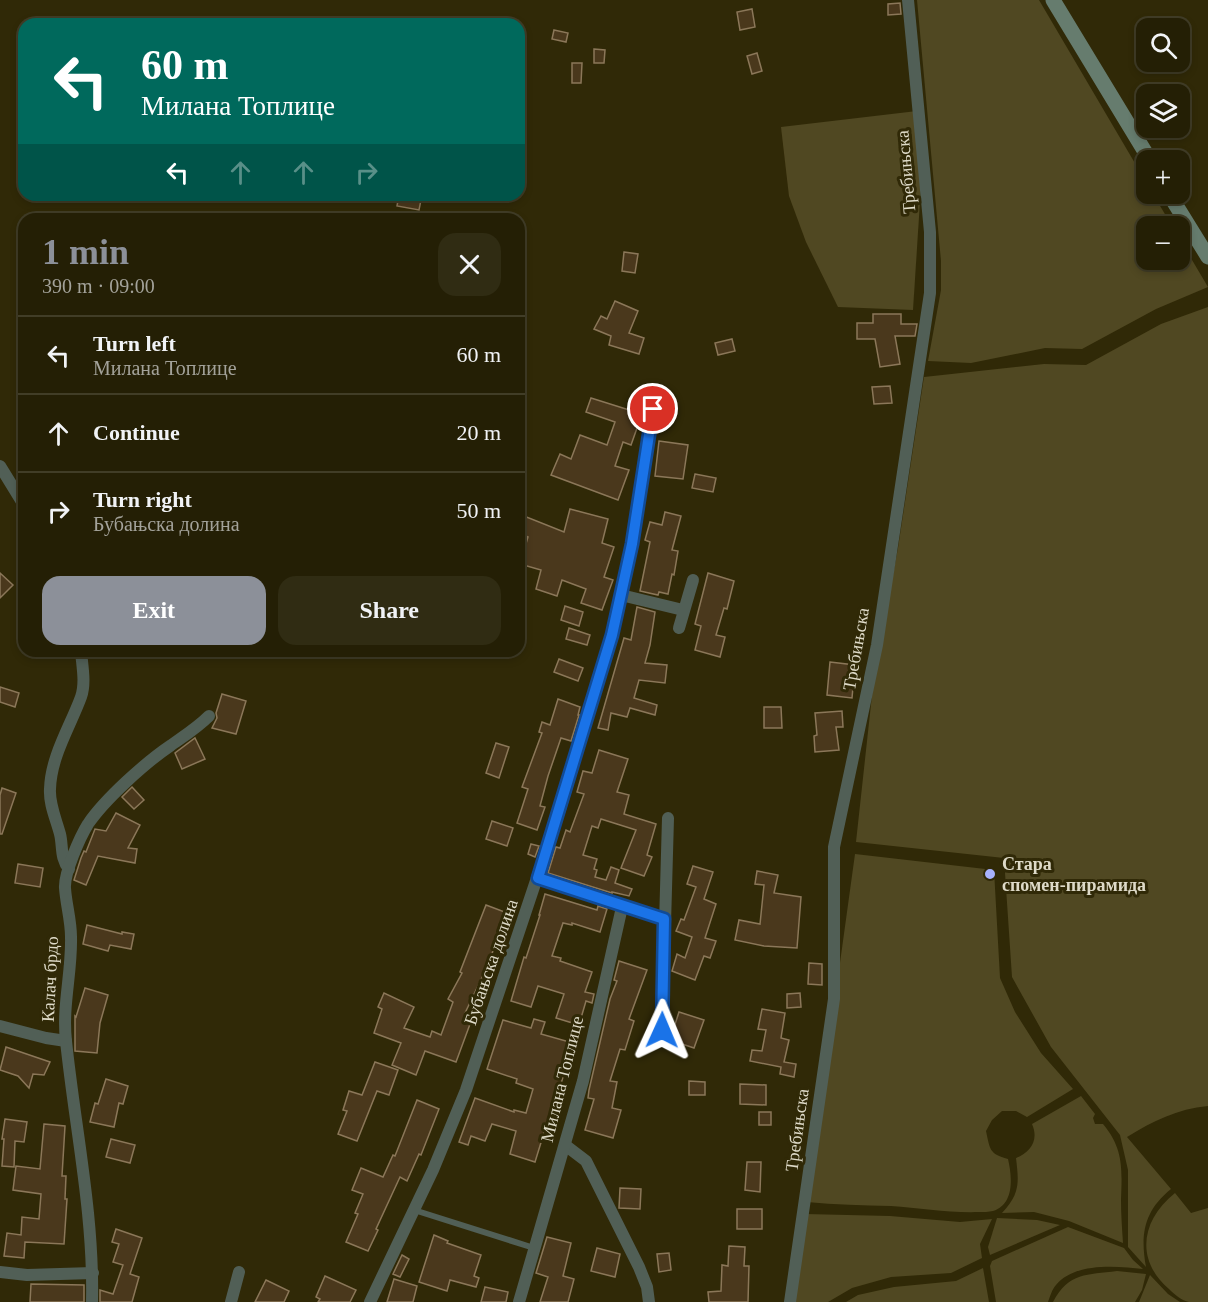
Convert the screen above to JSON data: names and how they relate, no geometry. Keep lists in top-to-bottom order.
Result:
{
  "streets": {
    "street": [
      "Требињска",
      "Бубањска долина",
      "Калач брдо",
      "Милана Топлице"
    ]
  },
  "places": ["Стара спомен-пирамида"],
  "page": {
    "map_buttons": ["+", "−"],
    "turn": ["60 m", "Милана Топлице"],
    "heading": ["1 min", "390 m · 09:00"],
    "list": [
      {
        "name": "Turn left",
        "note": "Милана Топлице",
        "value": "60 m"
      },
      {
        "name": "Continue",
        "value": "20 m"
      },
      {
        "name": "Turn right",
        "note": "Бубањска долина",
        "value": "50 m"
      }
    ],
    "buttons": ["Exit", "Share"]
  }
}
